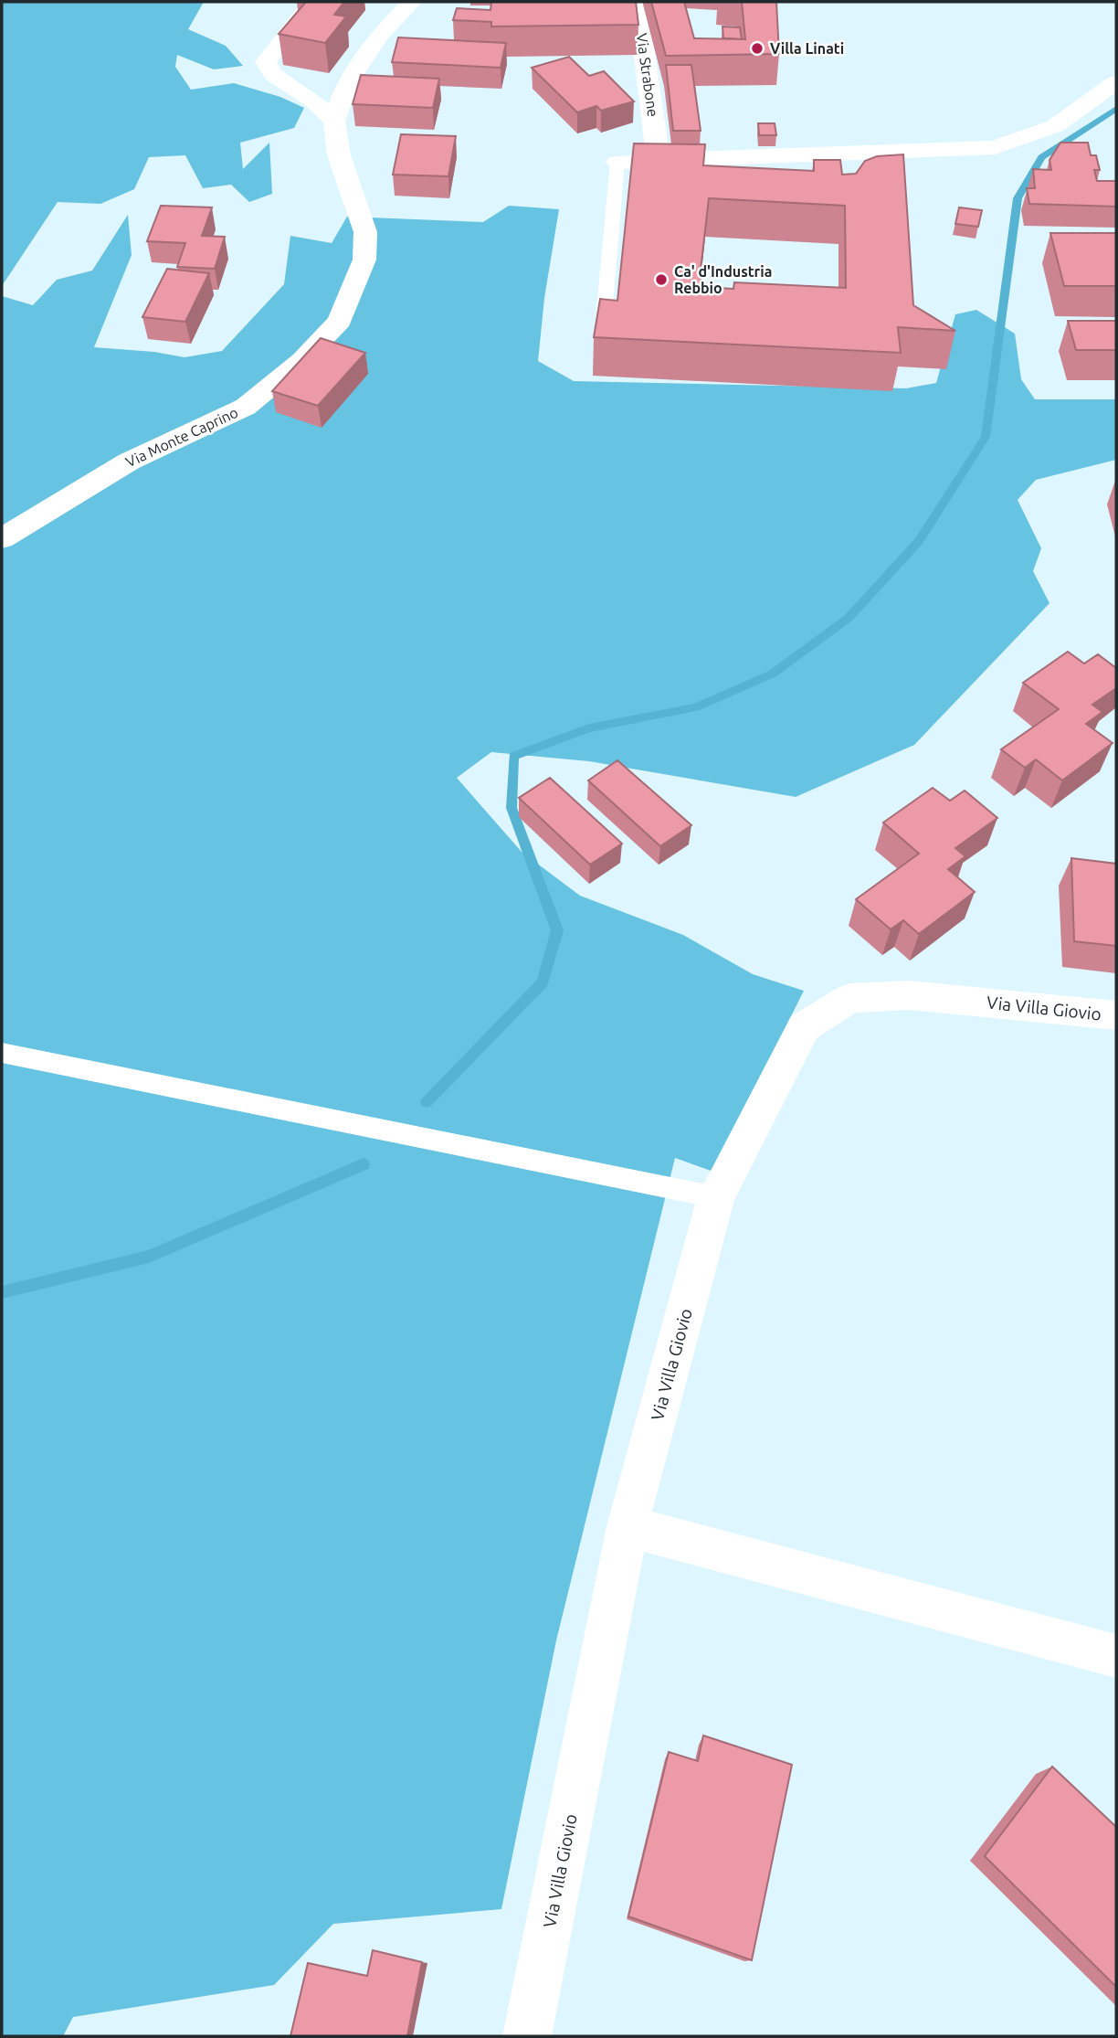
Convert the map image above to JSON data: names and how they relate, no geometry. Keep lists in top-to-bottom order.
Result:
{
  "streets": {
    "street": ["Via Strabone", "Via Monte Caprino", "Via Villa Giovio"]
  },
  "places": ["Villa Linati", "Ca' d'Industria Rebbio"]
}
